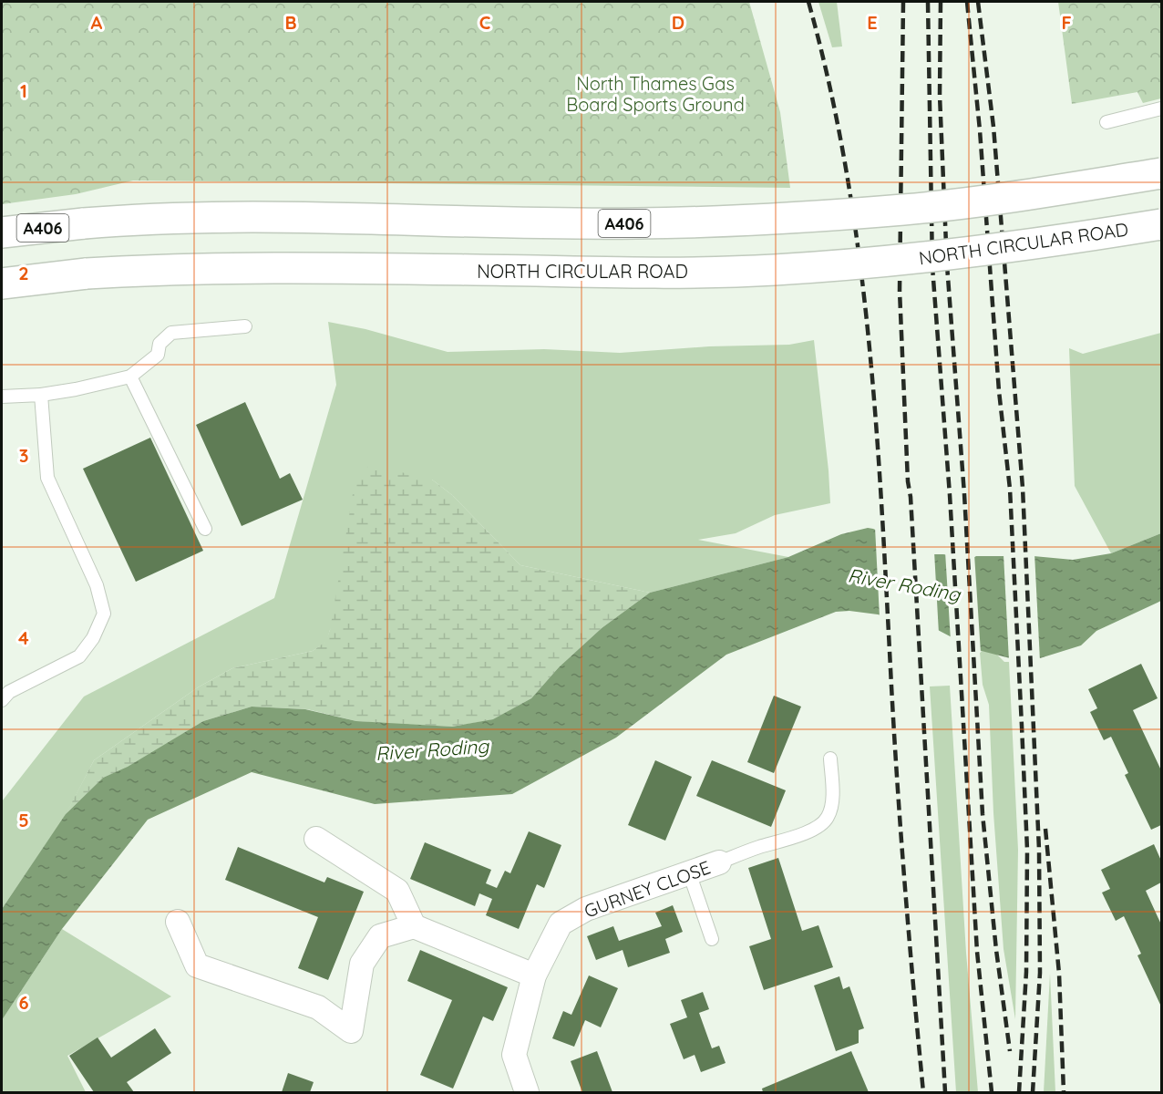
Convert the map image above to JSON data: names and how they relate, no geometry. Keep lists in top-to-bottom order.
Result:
{
  "streets": {
    "highway": ["A406", "NORTH CIRCULAR ROAD"],
    "street": ["GURNEY CLOSE"]
  },
  "water": ["River Roding"],
  "parks": ["North Thames Gas Board Sports Ground"],
  "grid": {
    "columns": [
      "A",
      "B",
      "C",
      "D",
      "E",
      "F"
    ],
    "rows": [
      "1",
      "2",
      "3",
      "4",
      "5",
      "6"
    ]
  }
}
